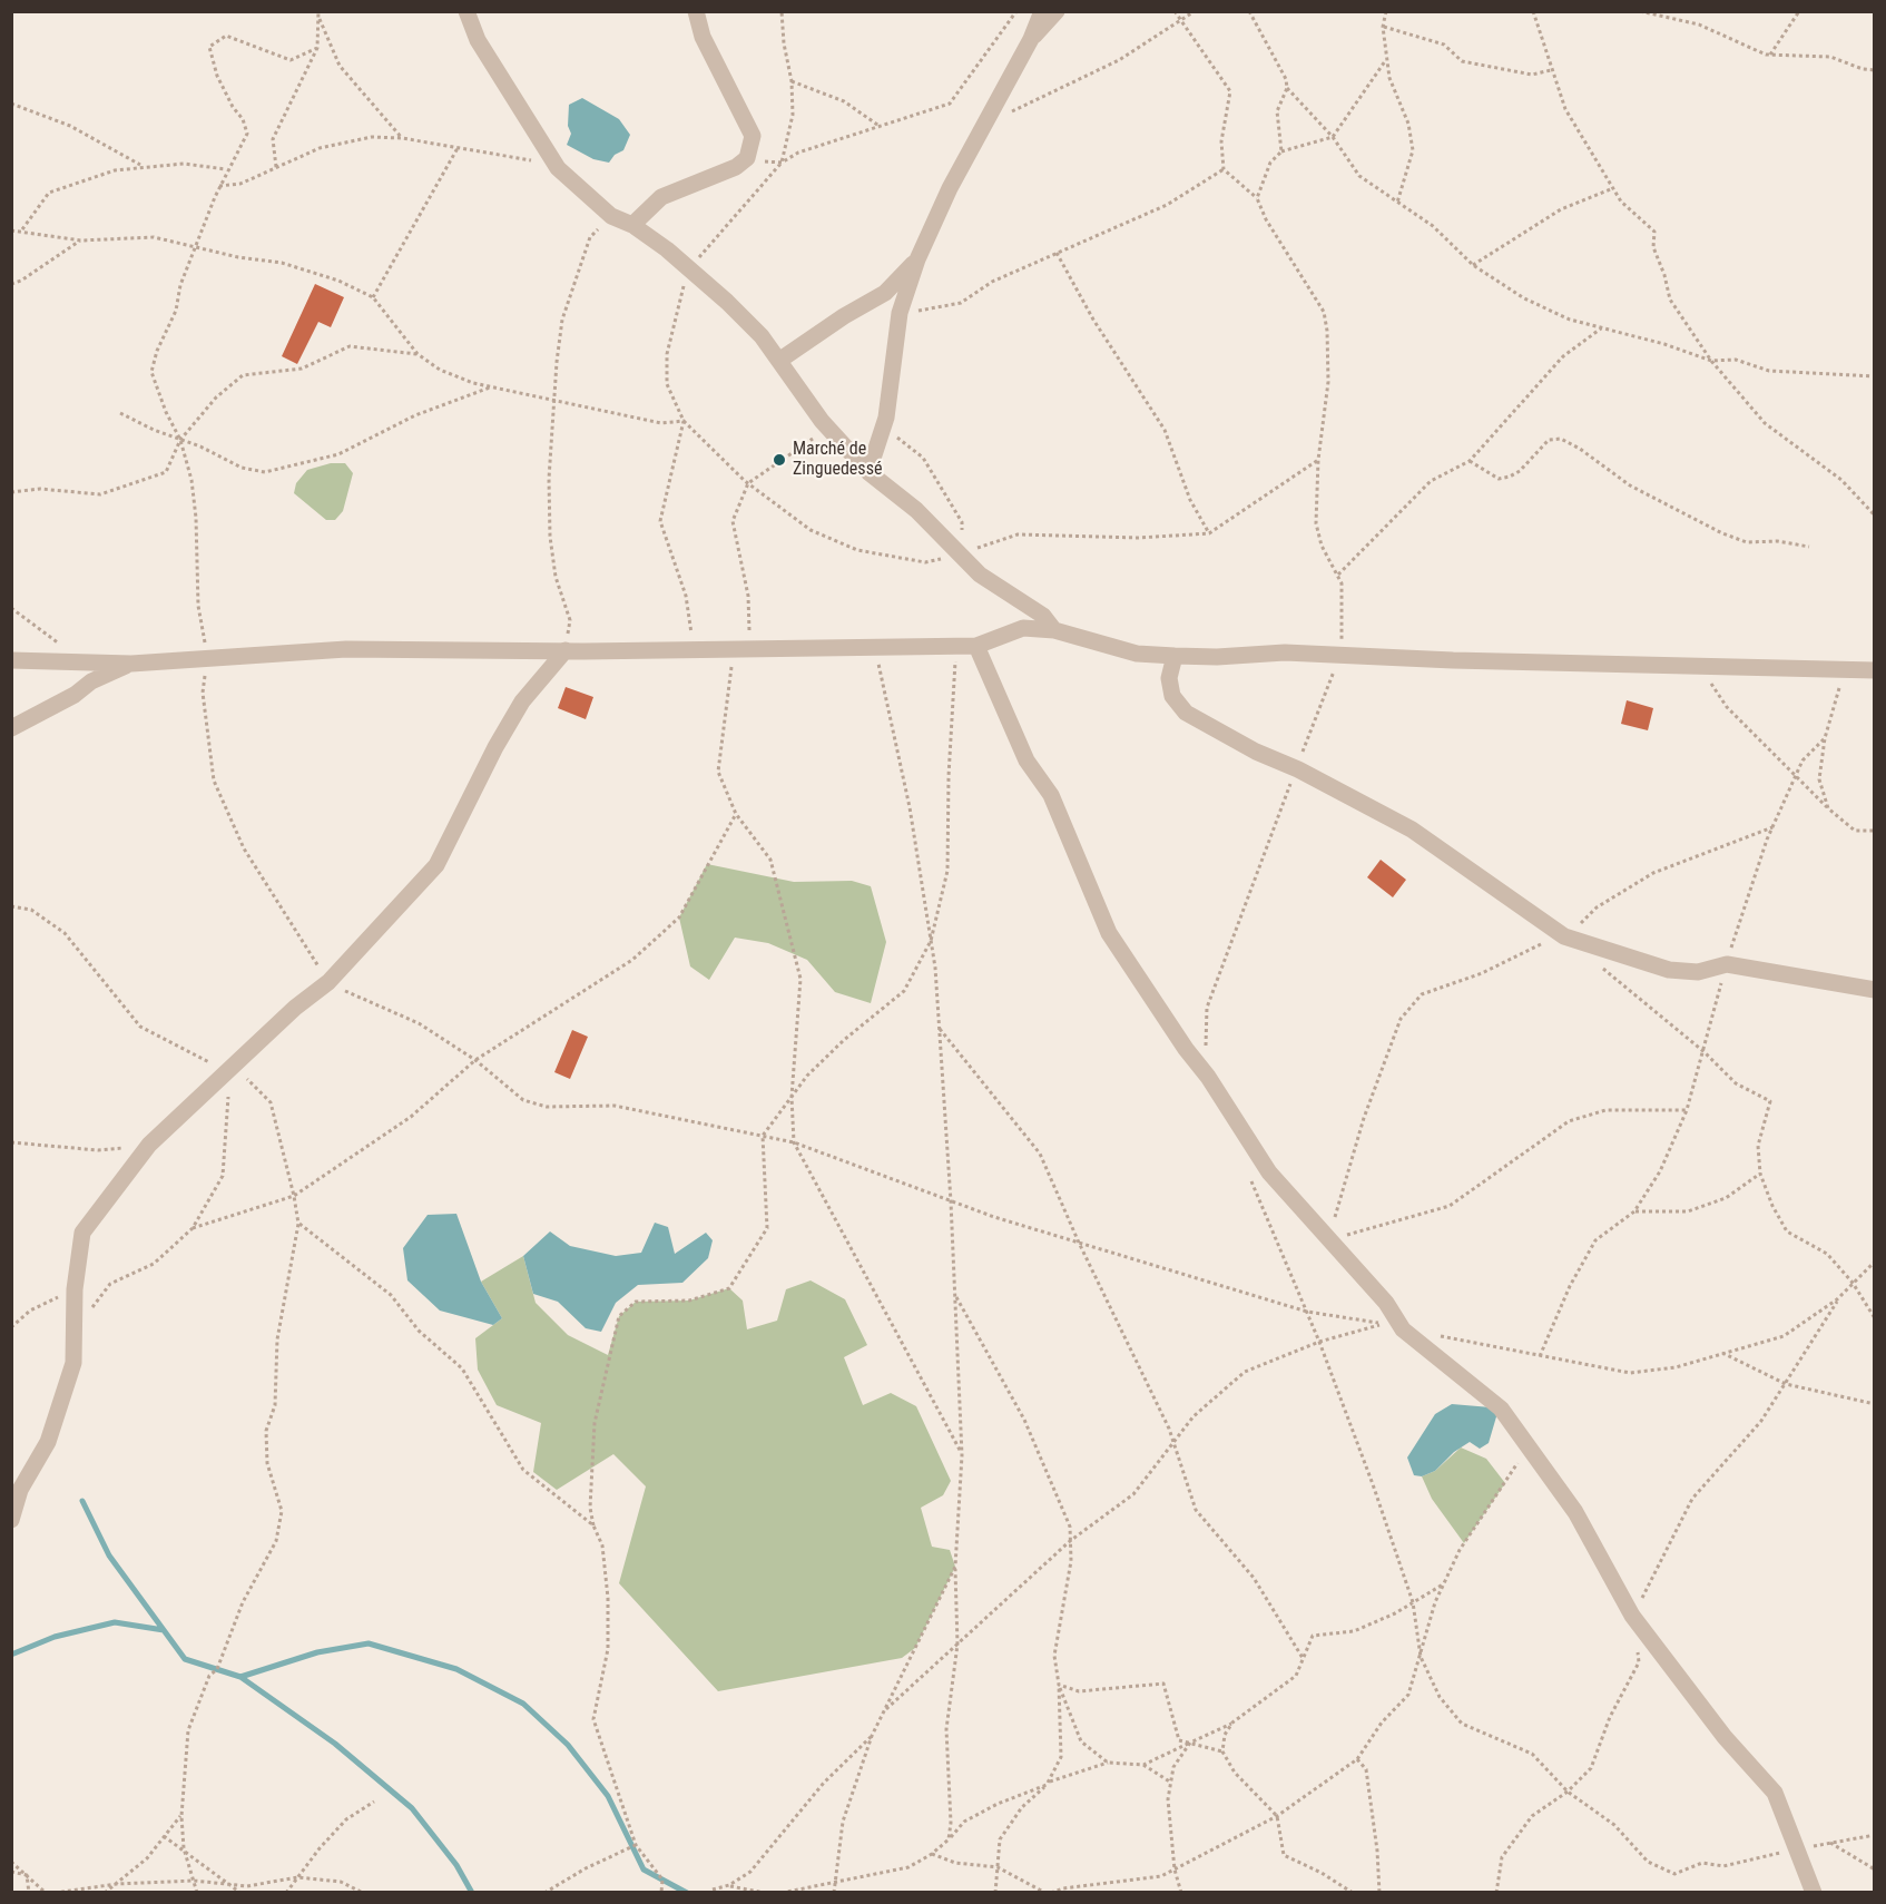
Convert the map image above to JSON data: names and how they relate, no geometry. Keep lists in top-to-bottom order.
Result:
{
  "places": ["Marché de Zinguedessé"]
}
